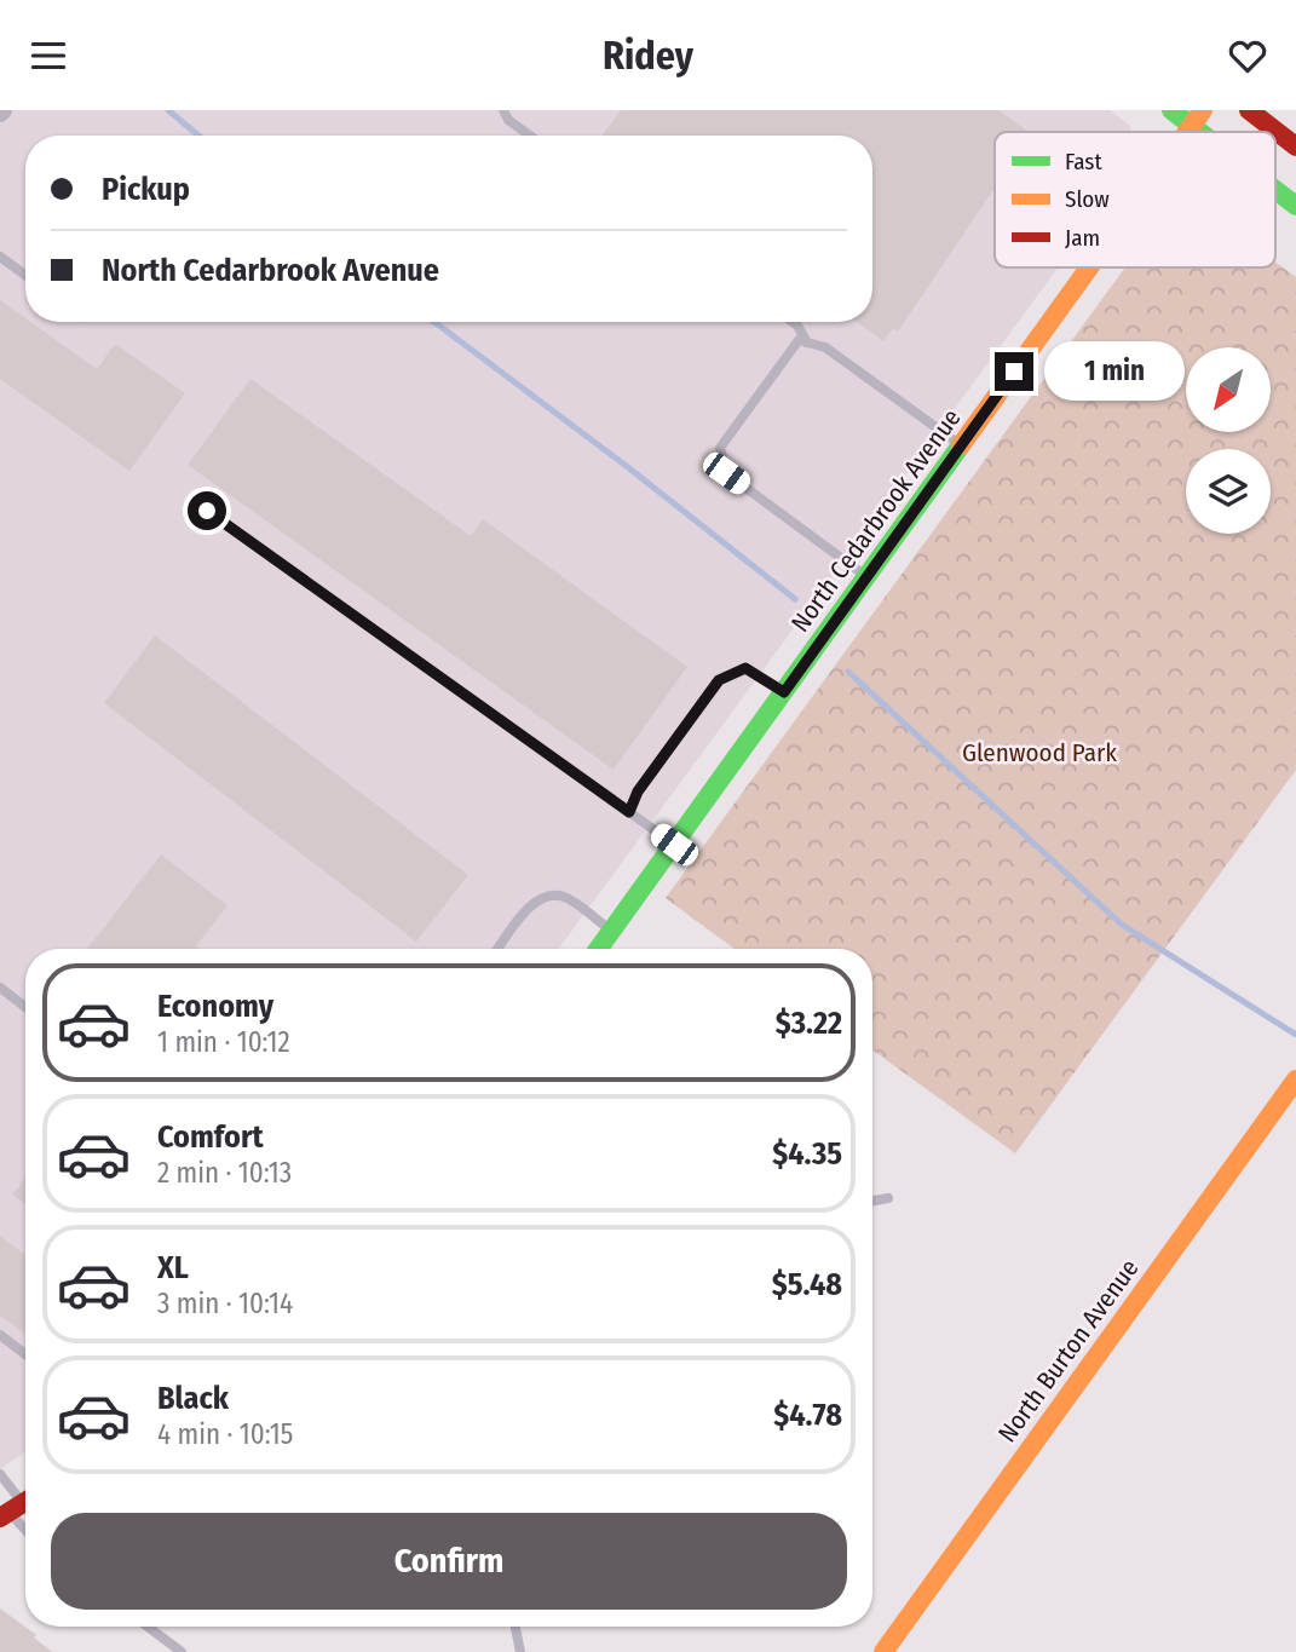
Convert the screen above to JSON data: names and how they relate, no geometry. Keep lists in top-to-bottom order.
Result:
{
  "streets": {
    "street": ["North Cedarbrook Avenue", "North Burton Avenue"]
  },
  "parks": ["Glenwood Park"],
  "legend": ["Fast", "Slow", "Jam"],
  "north": "bottom left",
  "page": {
    "header": "Ridey",
    "banner": ["Pickup", "North Cedarbrook Avenue"],
    "bubble": "1 min",
    "list": [
      {
        "name": "Economy",
        "note": "1 min · 10:12",
        "value": "$3.22"
      },
      {
        "name": "Comfort",
        "note": "2 min · 10:13",
        "value": "$4.35"
      },
      {
        "name": "XL",
        "note": "3 min · 10:14",
        "value": "$5.48"
      },
      {
        "name": "Black",
        "note": "4 min · 10:15",
        "value": "$4.78"
      }
    ],
    "buttons": "Confirm"
  }
}
